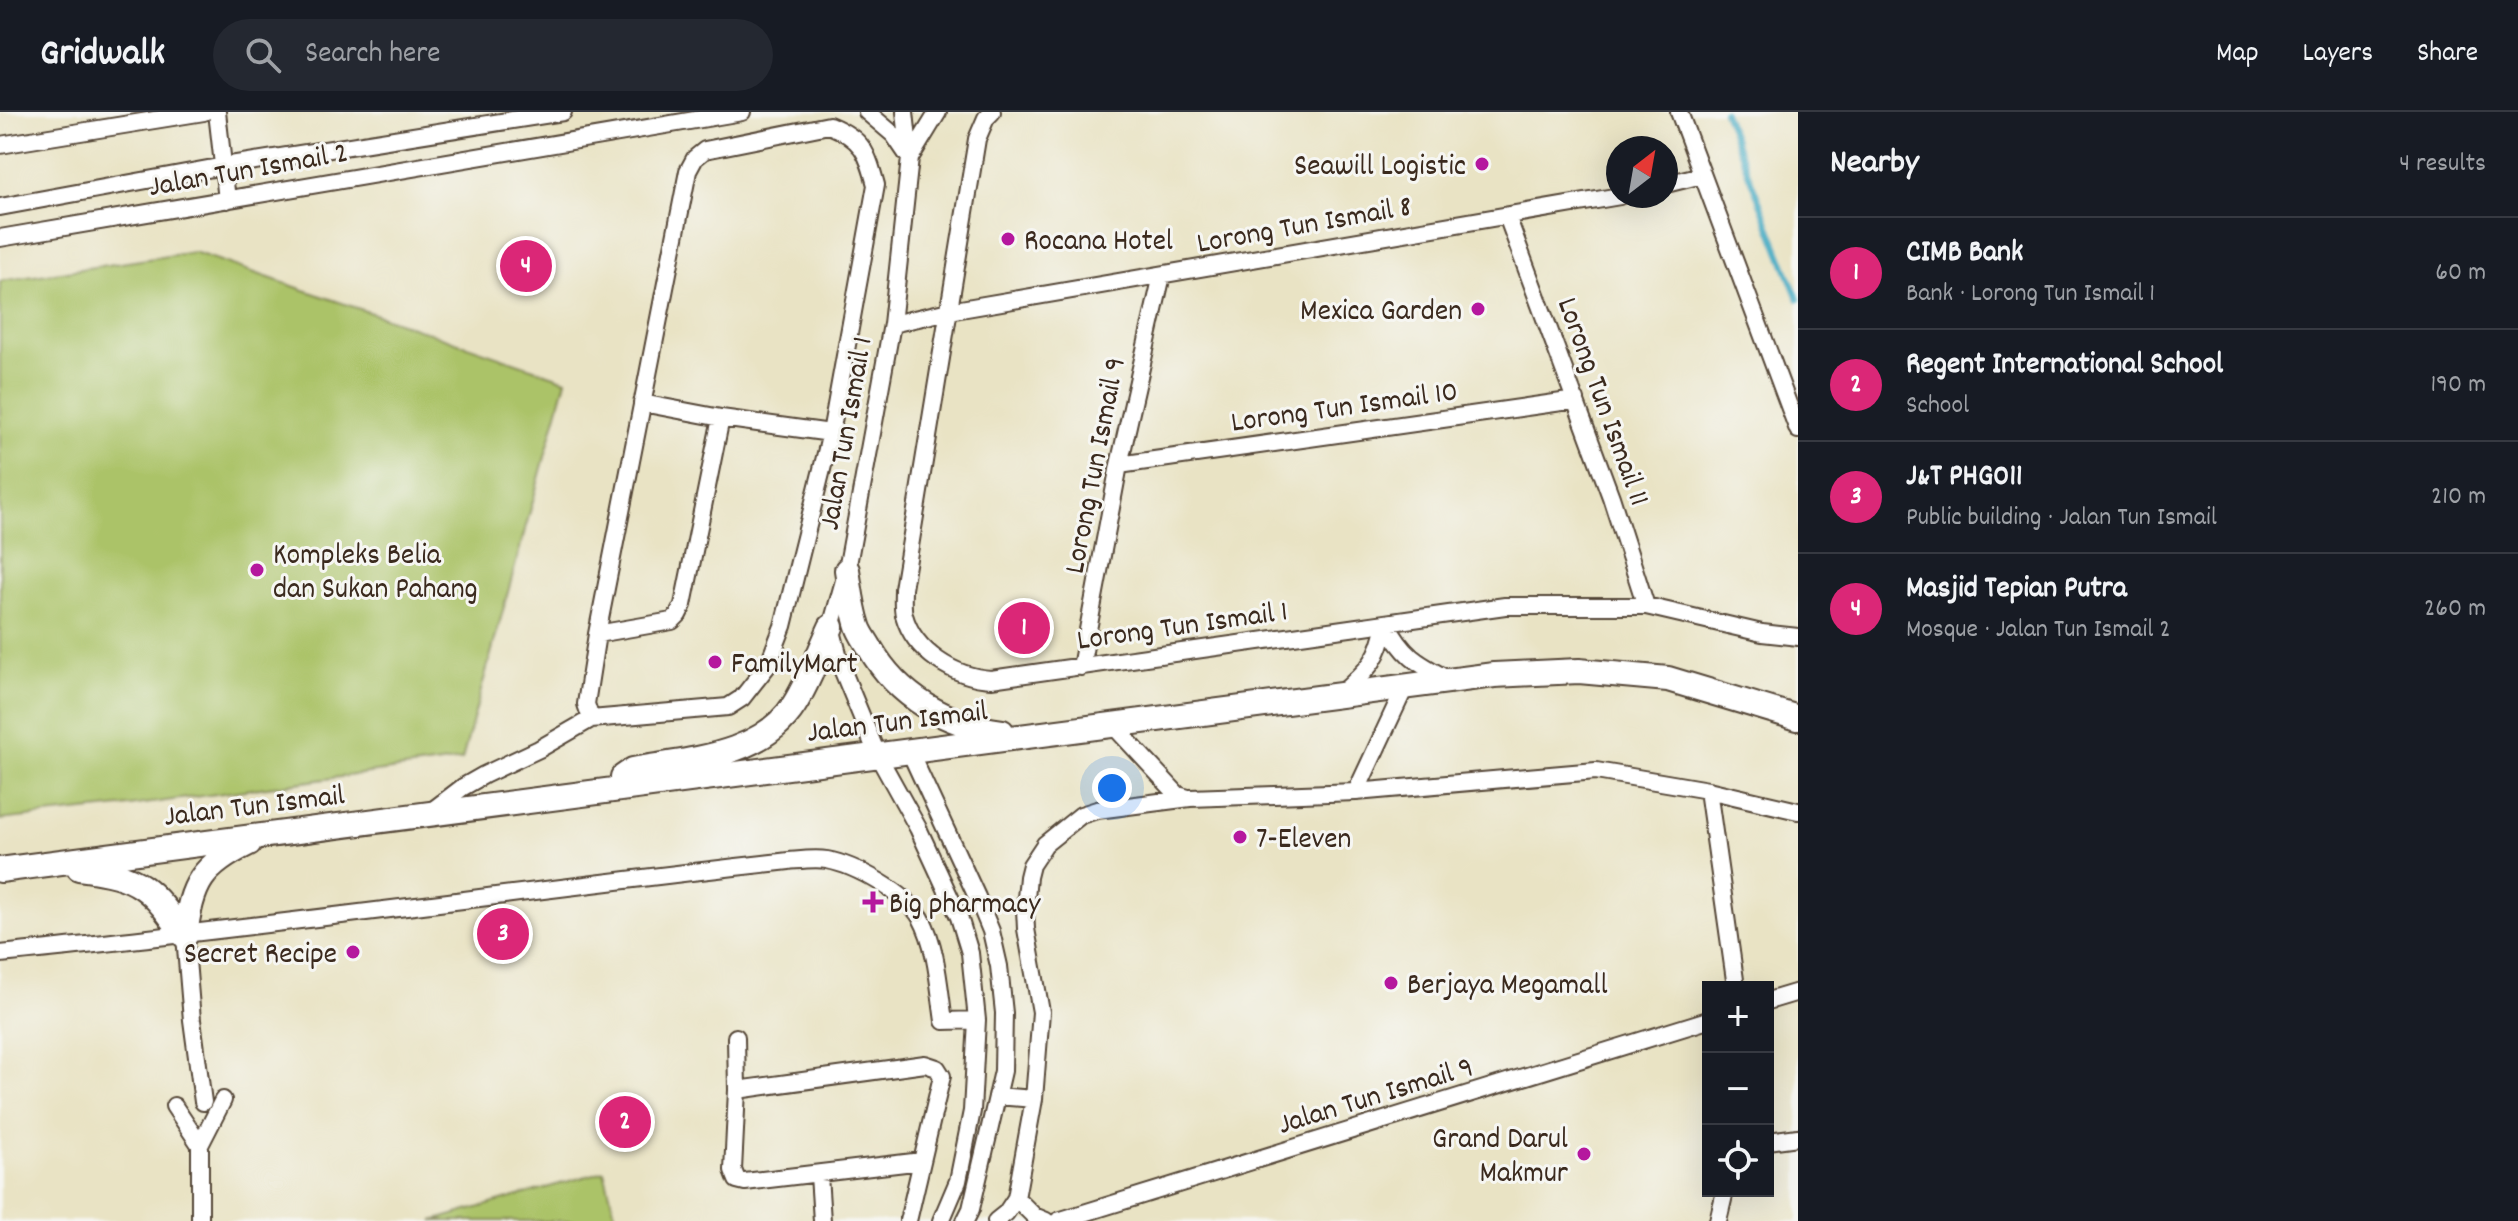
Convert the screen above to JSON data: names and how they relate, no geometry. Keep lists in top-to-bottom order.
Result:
{
  "streets": {
    "main road": ["Jalan Tun Ismail"],
    "street": [
      "Jalan Tun Ismail 2",
      "Lorong Tun Ismail 8",
      "Lorong Tun Ismail 11",
      "Lorong Tun Ismail 10",
      "Jalan Tun Ismail 1",
      "Lorong Tun Ismail 9",
      "Lorong Tun Ismail 1",
      "Jalan Tun Ismail 9"
    ]
  },
  "crossings": [
    ["Lorong Tun Ismail 8", "Lorong Tun Ismail 11"],
    ["Lorong Tun Ismail 8", "Jalan Tun Ismail 1"],
    ["Lorong Tun Ismail 8", "Lorong Tun Ismail 9"],
    ["Lorong Tun Ismail 8", "Lorong Tun Ismail 1"],
    ["Lorong Tun Ismail 11", "Lorong Tun Ismail 10"],
    ["Lorong Tun Ismail 11", "Lorong Tun Ismail 1"],
    ["Lorong Tun Ismail 10", "Lorong Tun Ismail 9"],
    ["Lorong Tun Ismail 9", "Lorong Tun Ismail 1"]
  ],
  "places": {
    "other": [
      "Seawill Logistic",
      "Rocana Hotel",
      "Mexica Garden",
      "Kompleks Belia dan Sukan Pahang",
      "FamilyMart",
      "7-Eleven",
      "Secret Recipe",
      "Berjaya Megamall",
      "Grand Darul Makmur"
    ],
    "health": ["Big pharmacy"]
  },
  "north": "top right",
  "page": {
    "header": "Gridwalk",
    "search": "Search here",
    "nav": ["Map", "Layers", "Share"],
    "heading": ["Nearby", "4 results"],
    "list": [
      {
        "mark": "1",
        "name": "CIMB Bank",
        "note": "Bank · Lorong Tun Ismail 1",
        "value": "60 m"
      },
      {
        "mark": "2",
        "name": "Regent International School",
        "note": "School",
        "value": "190 m"
      },
      {
        "mark": "3",
        "name": "J&T PHG011",
        "note": "Public building · Jalan Tun Ismail",
        "value": "210 m"
      },
      {
        "mark": "4",
        "name": "Masjid Tepian Putra",
        "note": "Mosque · Jalan Tun Ismail 2",
        "value": "260 m"
      }
    ],
    "pins": [
      "4",
      "1",
      "3",
      "2"
    ],
    "map_buttons": ["+", "−"]
  }
}
